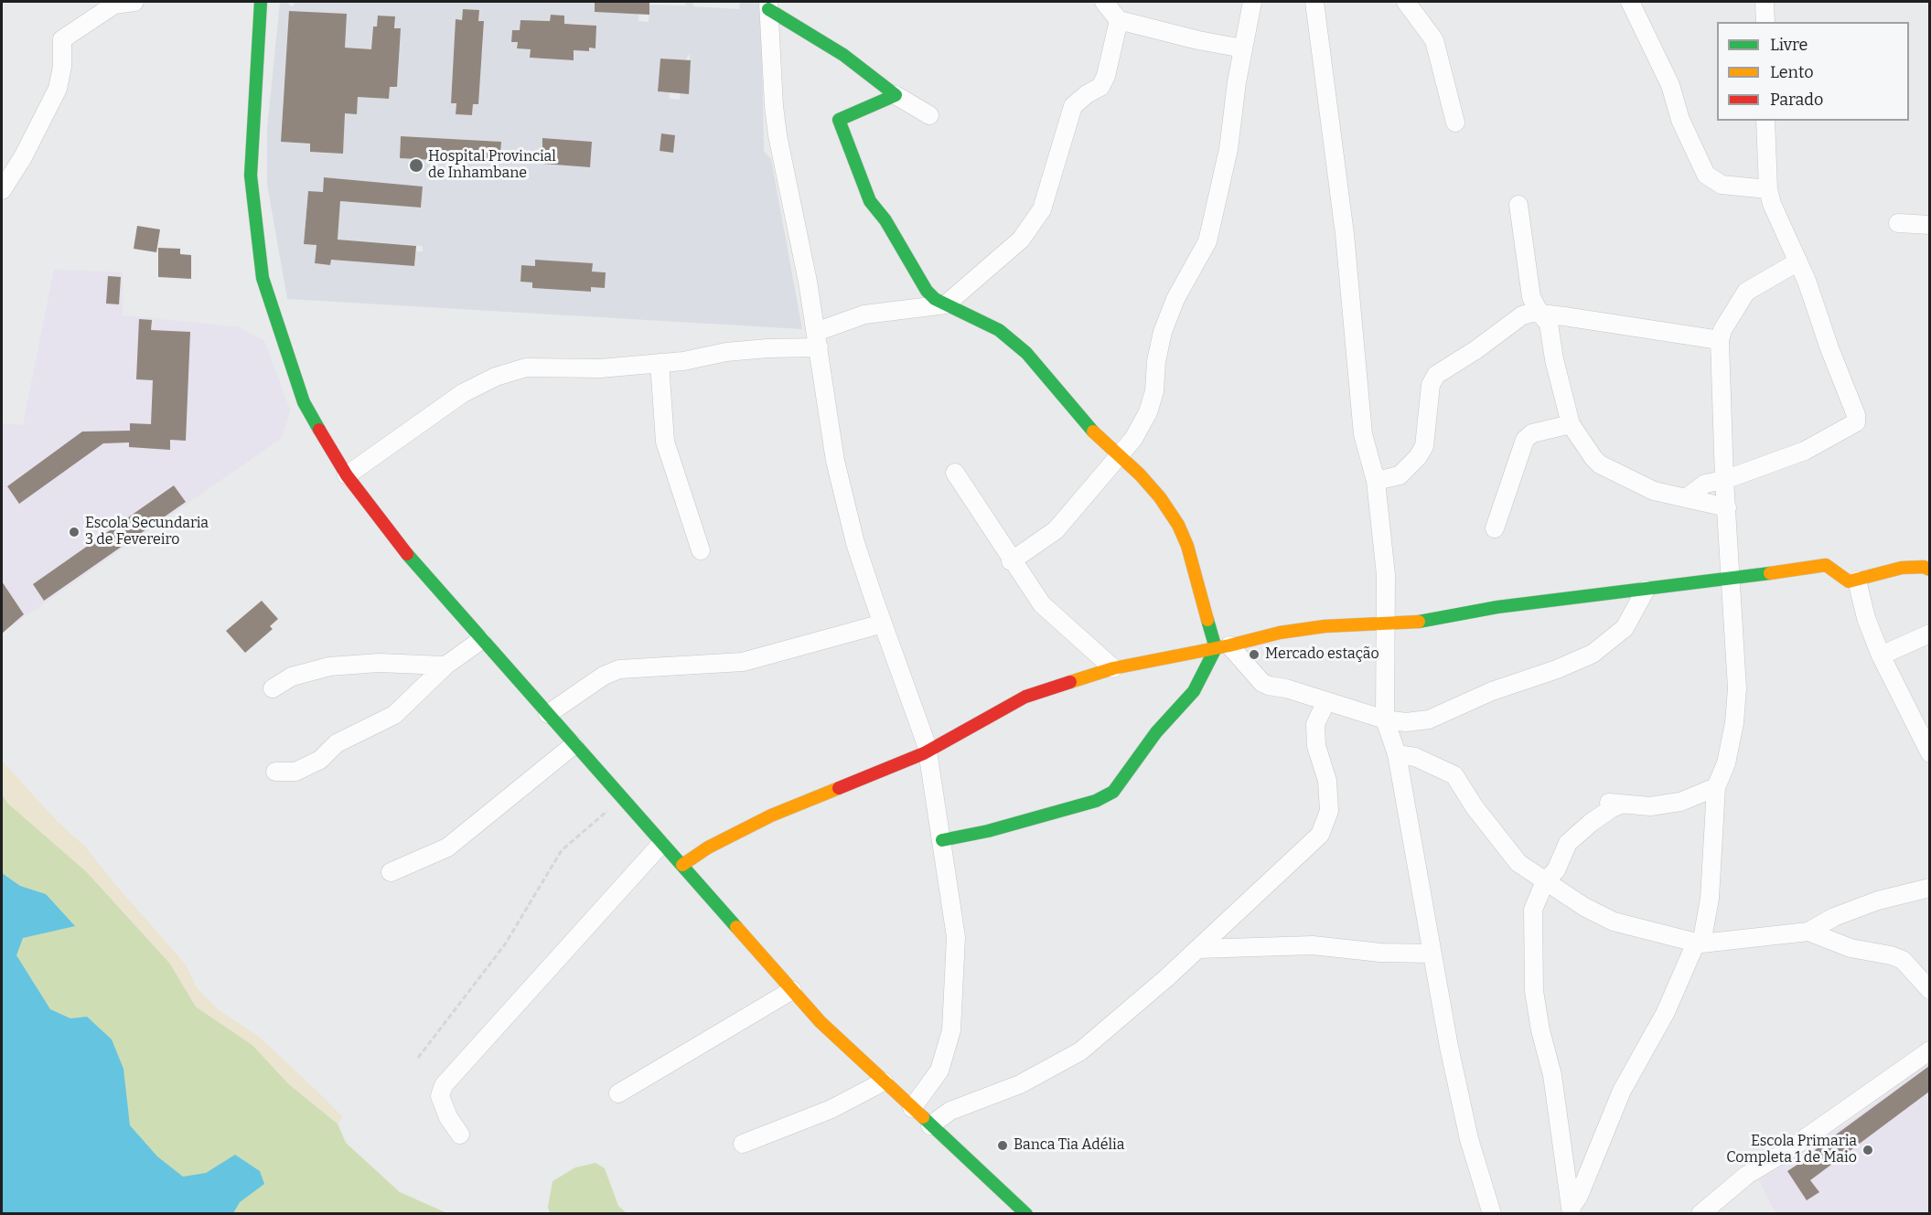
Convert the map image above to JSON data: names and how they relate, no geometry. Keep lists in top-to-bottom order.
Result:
{
  "places": [
    "Hospital Provincial de Inhambane",
    "Escola Secundaria 3 de Fevereiro",
    "Mercado estação",
    "Banca Tia Adélia",
    "Escola Primaria Completa 1 de Maio"
  ],
  "legend": ["Livre", "Lento", "Parado"]
}
